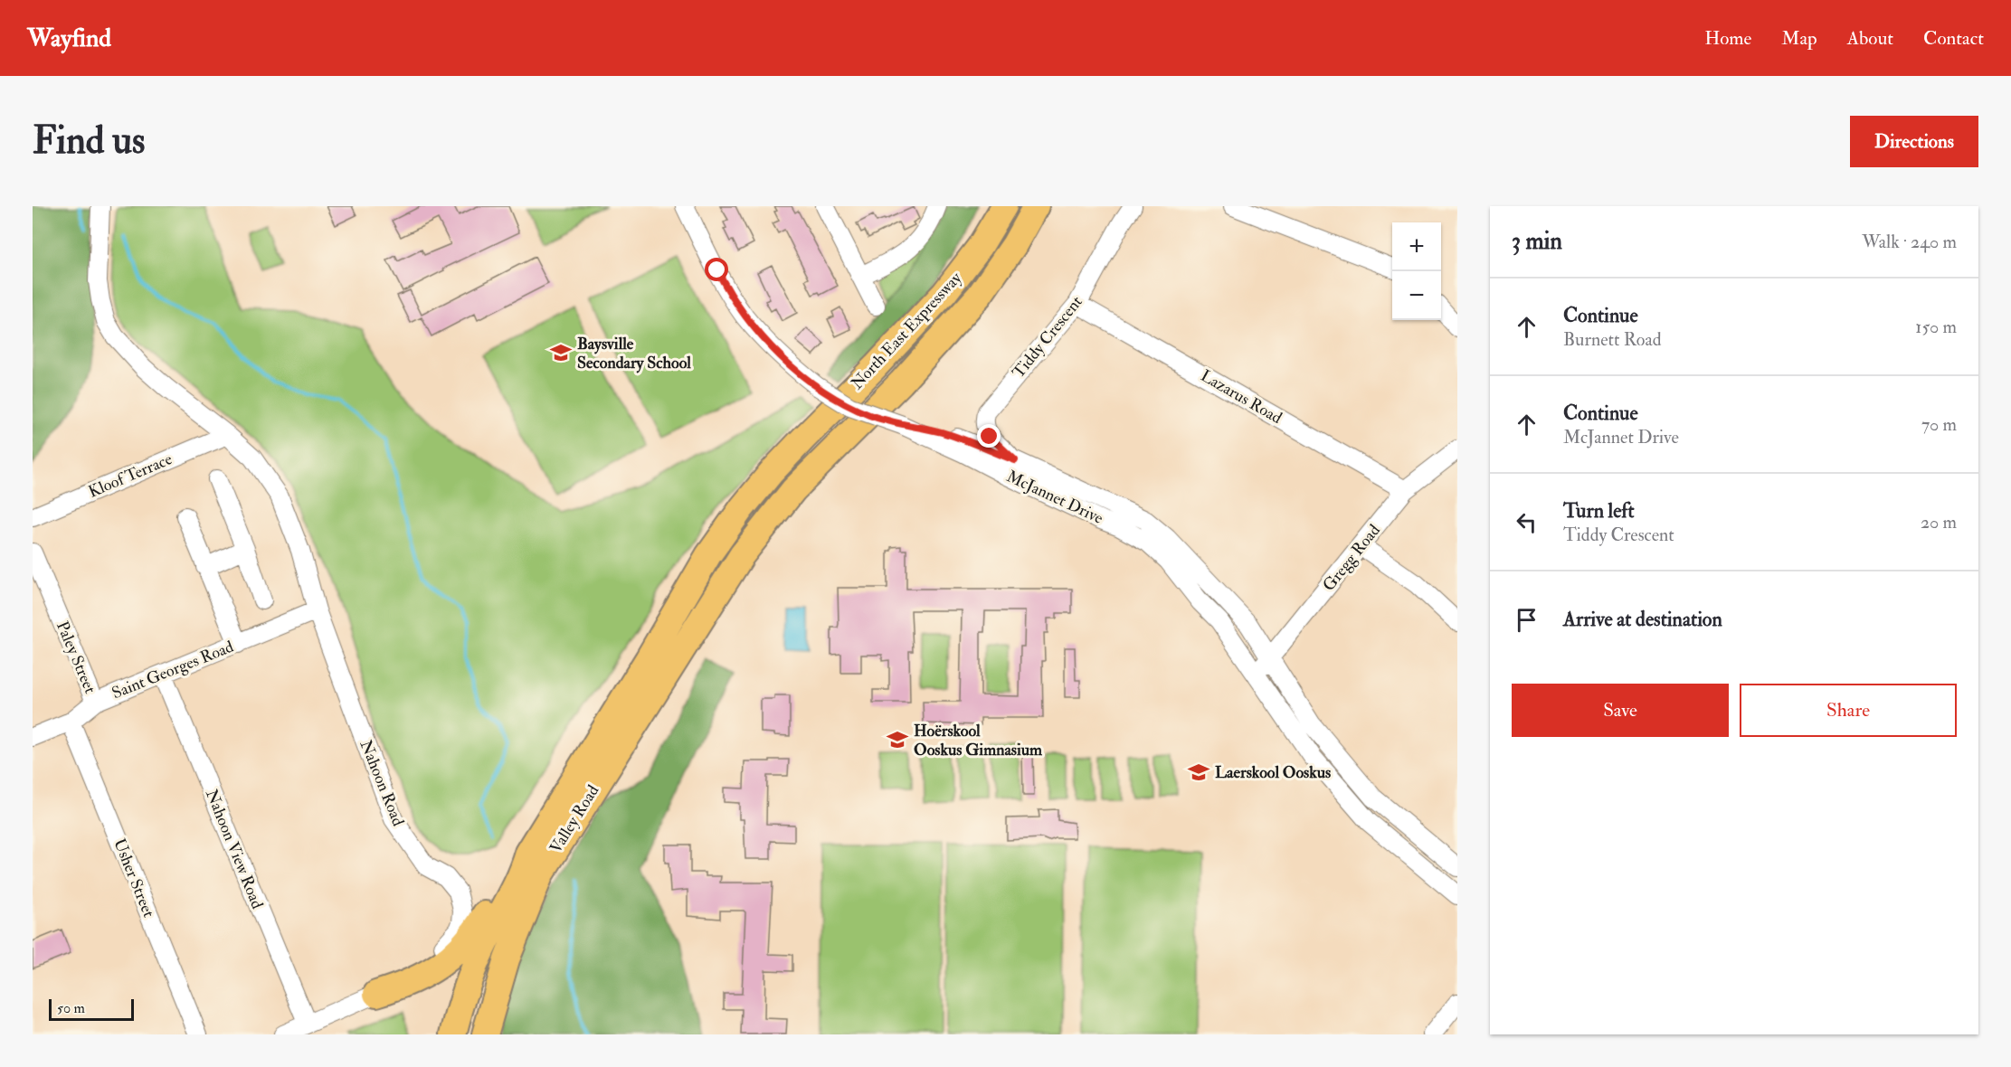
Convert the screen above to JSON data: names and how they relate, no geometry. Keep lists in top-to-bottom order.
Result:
{
  "streets": {
    "highway": ["North East Expressway", "Valley Road"],
    "street": [
      "Tiddy Crescent",
      "Lazarus Road",
      "Kloof Terrace",
      "McJannet Drive",
      "Gregg Road",
      "Paley Street",
      "Saint Georges Road",
      "Nahoon Road",
      "Nahoon View Road",
      "Usher Street"
    ]
  },
  "crossings": [
    ["North East Expressway", "Valley Road"],
    ["Tiddy Crescent", "Lazarus Road"],
    ["Tiddy Crescent", "McJannet Drive"],
    ["Lazarus Road", "Gregg Road"],
    ["McJannet Drive", "Gregg Road"],
    ["Paley Street", "Saint Georges Road"],
    ["Saint Georges Road", "Nahoon Road"],
    ["Saint Georges Road", "Nahoon View Road"],
    ["Saint Georges Road", "Usher Street"],
    ["Nahoon Road", "Nahoon View Road"]
  ],
  "places": {
    "school or university": ["Baysville Secondary School", "Hoërskool Ooskus Gimnasium", "Laerskool Ooskus"]
  },
  "scale_bar": "50 m",
  "page": {
    "header": "Wayfind",
    "nav": [
      "Home",
      "Map",
      "About",
      "Contact"
    ],
    "buttons": [
      "Directions",
      ["Save", "Share"]
    ],
    "title": "Find us",
    "heading": ["3 min", "Walk · 240 m"],
    "map_buttons": ["+", "−"],
    "list": [
      ["Continue", "Burnett Road", "150 m"],
      ["Continue", "McJannet Drive", "70 m"],
      ["Turn left", "Tiddy Crescent", "20 m"],
      "Arrive at destination"
    ],
    "scale": "50 m"
  }
}
